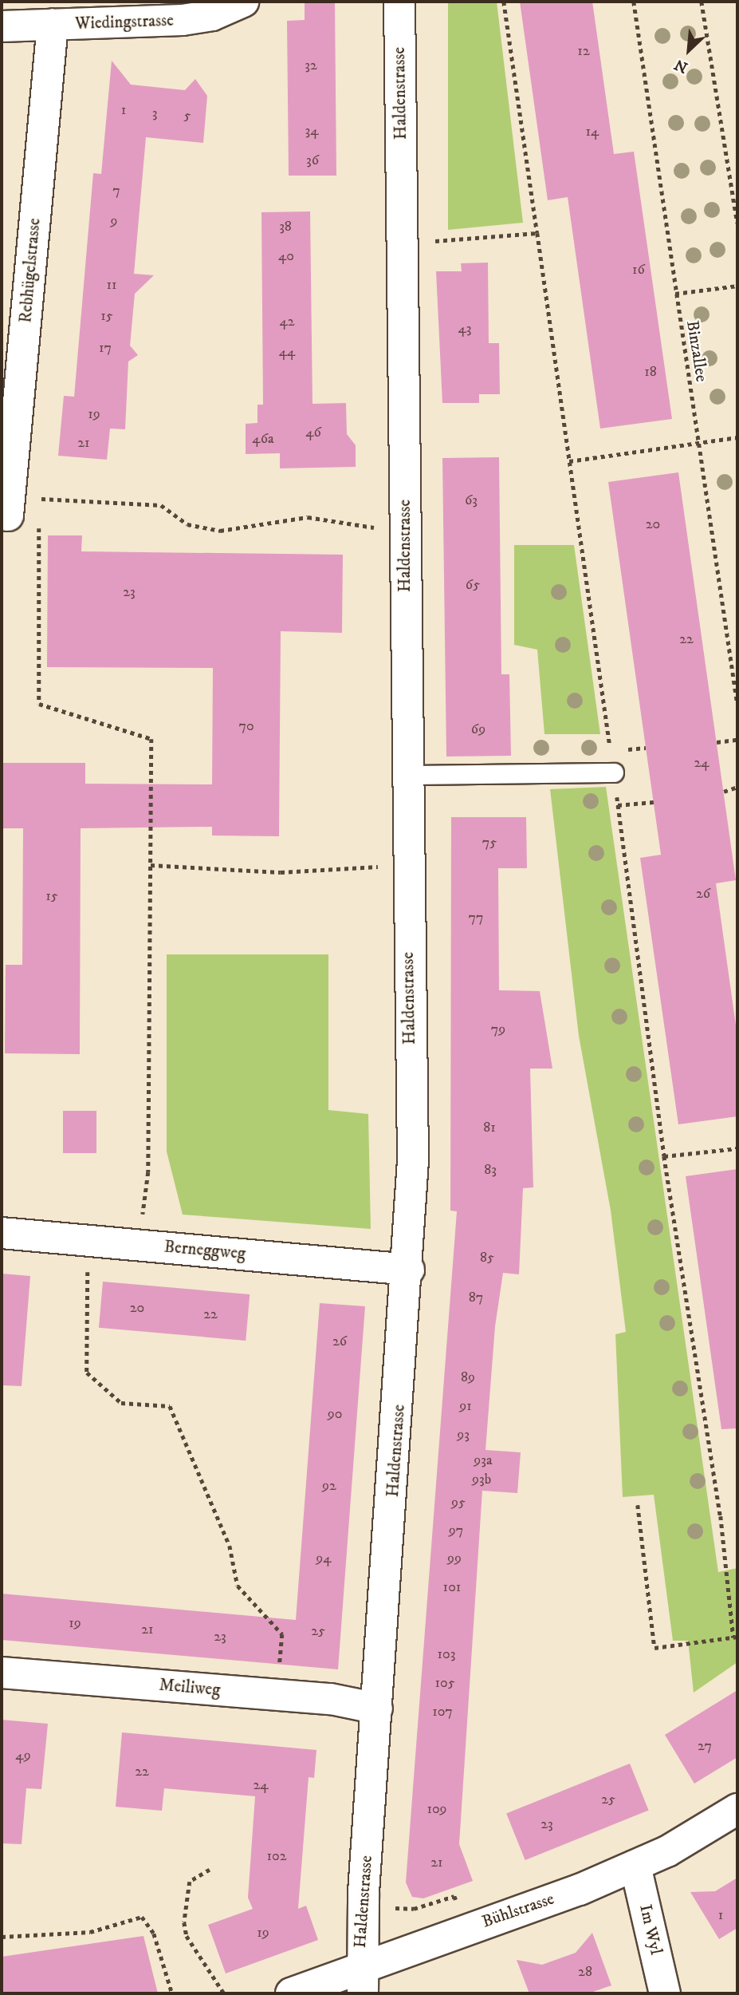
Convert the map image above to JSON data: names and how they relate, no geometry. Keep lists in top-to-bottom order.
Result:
{
  "streets": {
    "street": [
      "Wiedingstrasse",
      "Haldenstrasse",
      "Rebhügelstrasse",
      "Berneggweg",
      "Meiliweg",
      "Bühlstrasse",
      "Im Wyl"
    ],
    "path": ["Binzallee"]
  },
  "crossings": [
    ["Wiedingstrasse", "Rebhügelstrasse"],
    ["Haldenstrasse", "Berneggweg"],
    ["Haldenstrasse", "Meiliweg"],
    ["Haldenstrasse", "Bühlstrasse"],
    ["Bühlstrasse", "Im Wyl"]
  ],
  "house_numbers": [
    "12",
    "32",
    "1",
    "3",
    "5",
    "34",
    "14",
    "36",
    "7",
    "9",
    "38",
    "40",
    "16",
    "11",
    "15",
    "42",
    "43",
    "17",
    "44",
    "18",
    "19",
    "46",
    "46a",
    "21",
    "63",
    "20",
    "65",
    "23",
    "22",
    "70",
    "69",
    "24",
    "75",
    "26",
    "15",
    "77",
    "79",
    "81",
    "83",
    "85",
    "87",
    "20",
    "22",
    "26",
    "89",
    "91",
    "90",
    "93",
    "93a",
    "93b",
    "92",
    "95",
    "97",
    "94",
    "99",
    "101",
    "19",
    "21",
    "25",
    "23",
    "103",
    "105",
    "107",
    "27",
    "49",
    "22",
    "24",
    "25",
    "109",
    "23",
    "102",
    "21",
    "1",
    "19",
    "28"
  ],
  "north": "bottom left"
}
